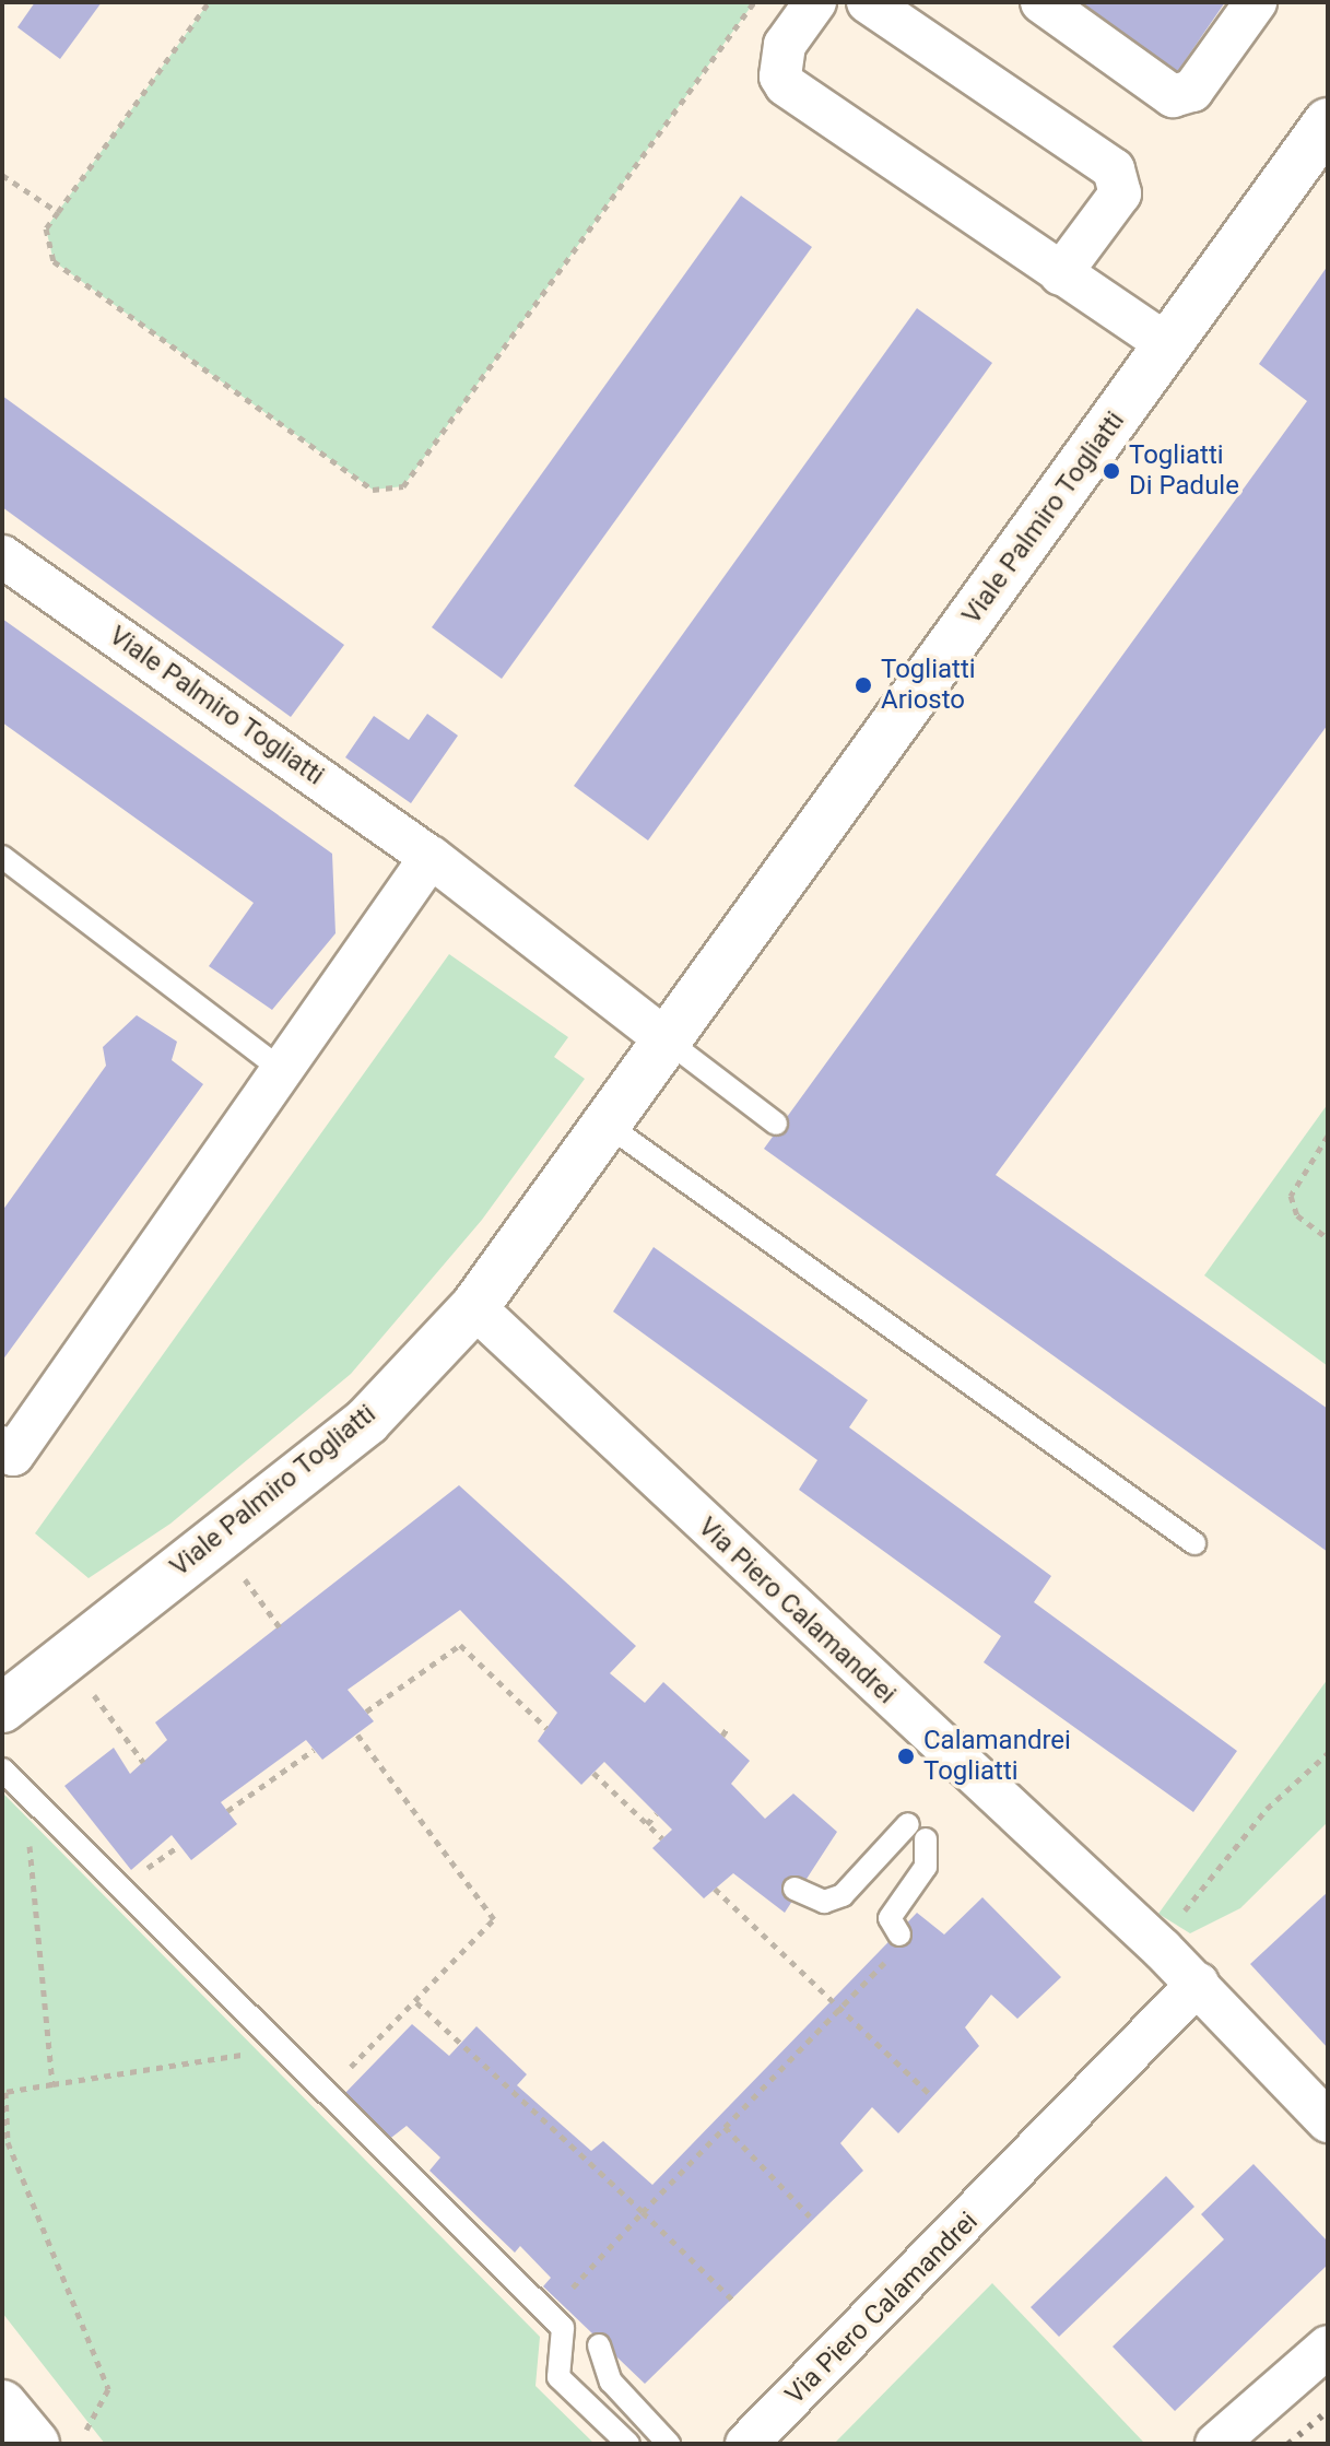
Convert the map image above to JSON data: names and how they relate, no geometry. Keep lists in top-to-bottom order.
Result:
{
  "streets": {
    "street": ["Viale Palmiro Togliatti", "Via Piero Calamandrei"]
  },
  "crossings": [
    ["Viale Palmiro Togliatti", "Via Piero Calamandrei"]
  ],
  "places": ["Togliatti Di Padule", "Togliatti Ariosto", "Calamandrei Togliatti"]
}
